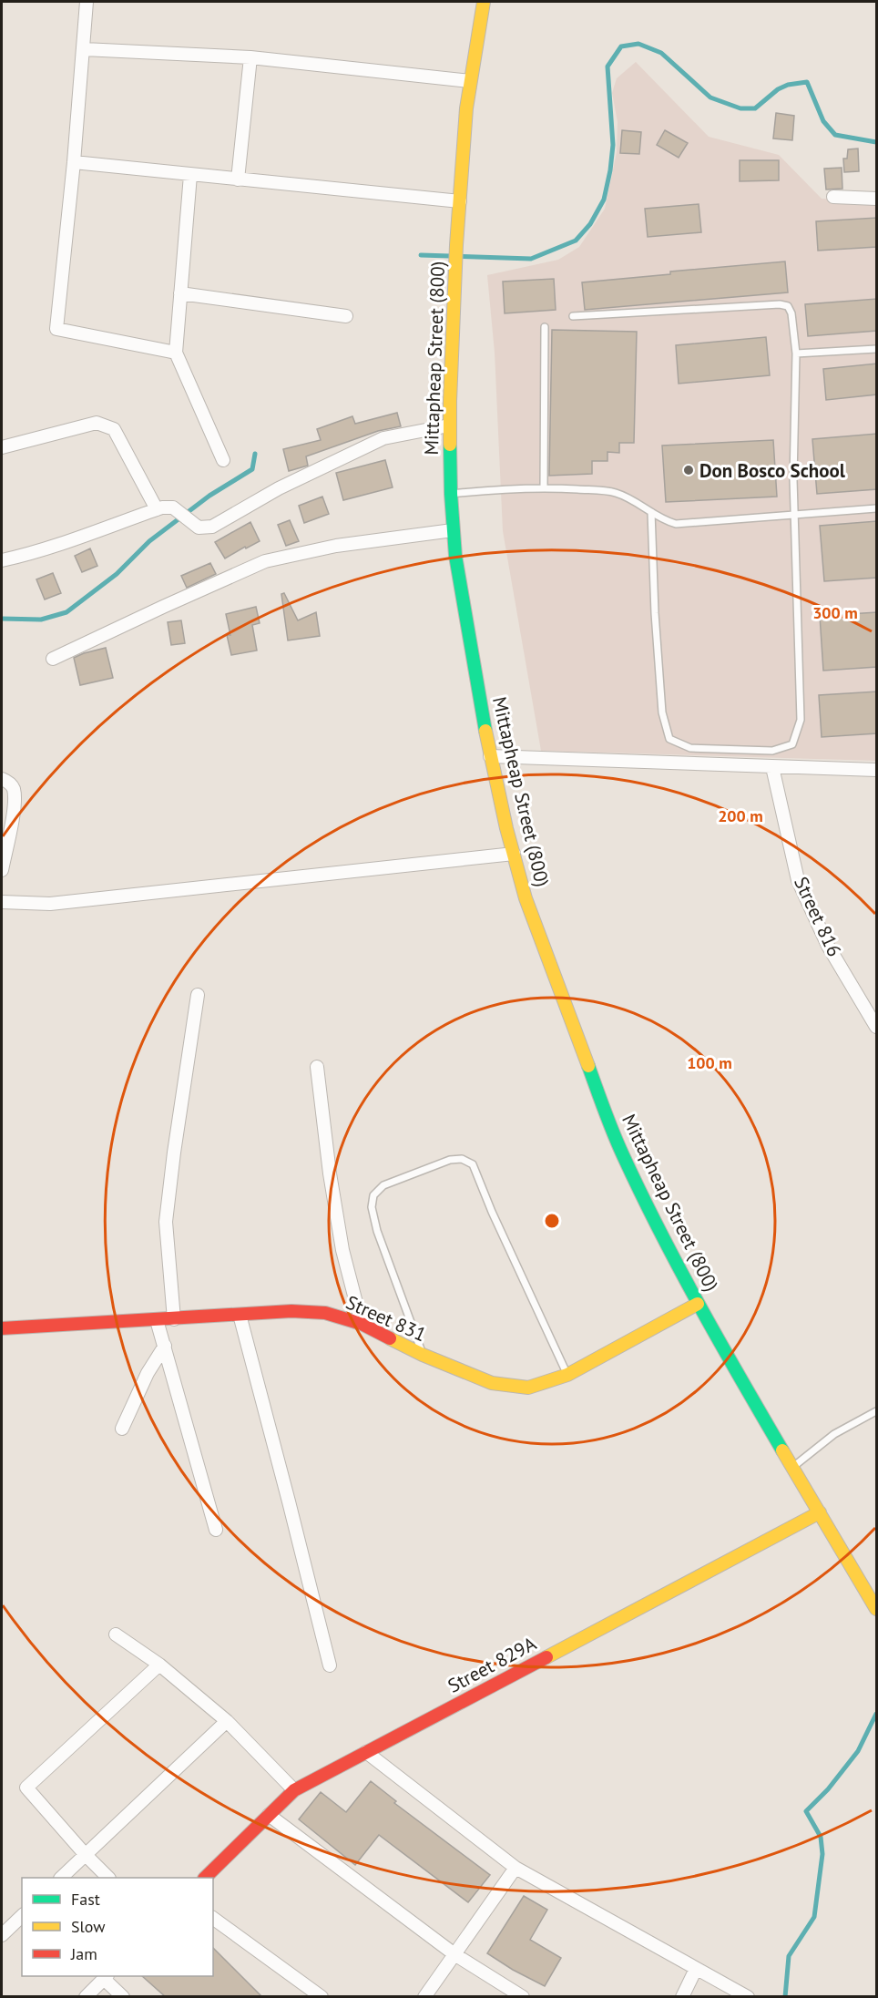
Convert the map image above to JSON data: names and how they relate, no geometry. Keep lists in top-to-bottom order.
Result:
{
  "streets": {
    "main road": ["Mittapheap Street (800)", "Street 831", "Street 829A"],
    "street": ["Street 816"]
  },
  "crossings": [
    ["Mittapheap Street (800)", "Street 831"],
    ["Mittapheap Street (800)", "Street 829A"]
  ],
  "places": ["Don Bosco School"],
  "legend": ["Fast", "Slow", "Jam"],
  "rings": ["300 m", "200 m", "100 m"]
}
